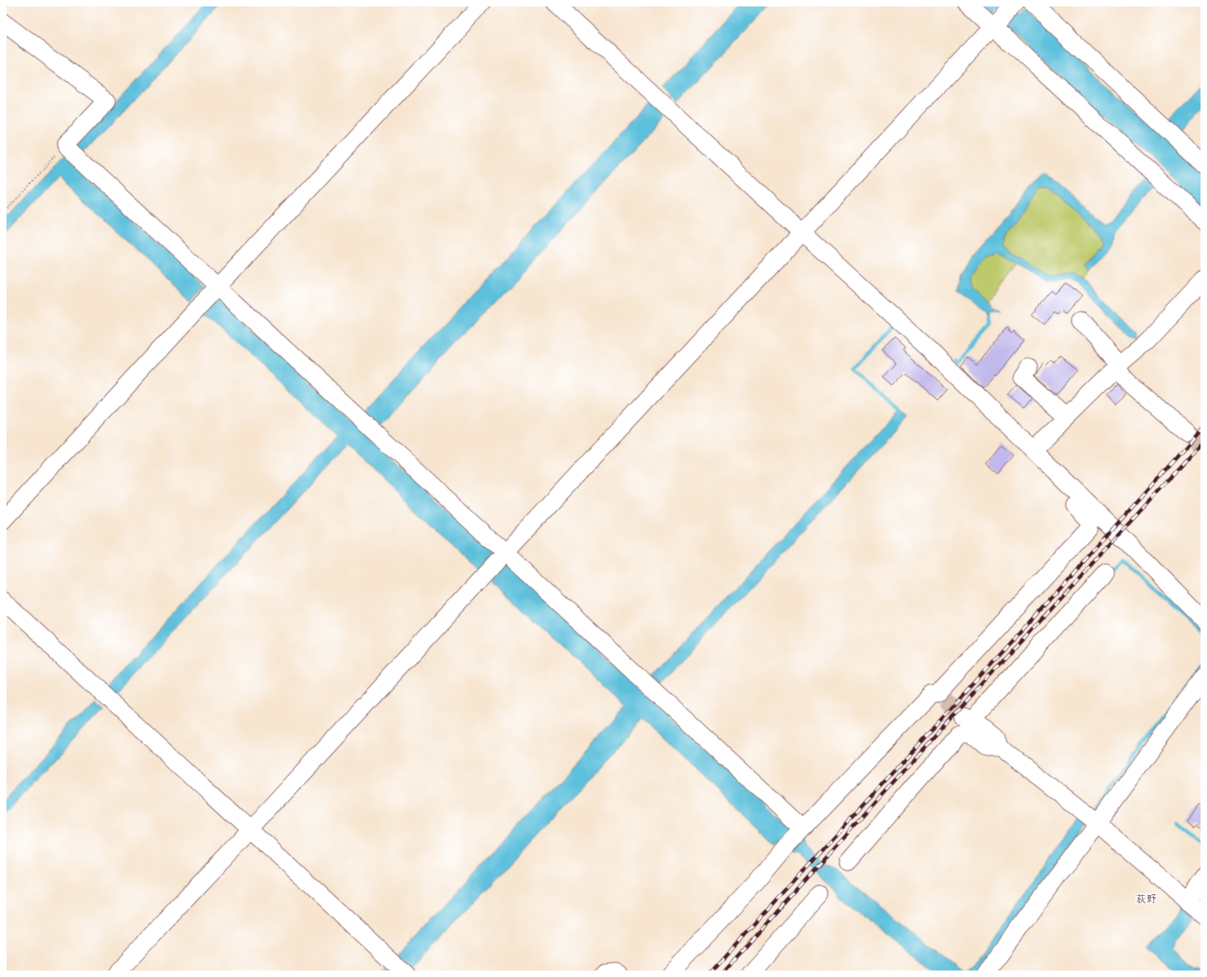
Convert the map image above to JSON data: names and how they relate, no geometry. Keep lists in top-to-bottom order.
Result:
{
  "districts": ["荻野"]
}
